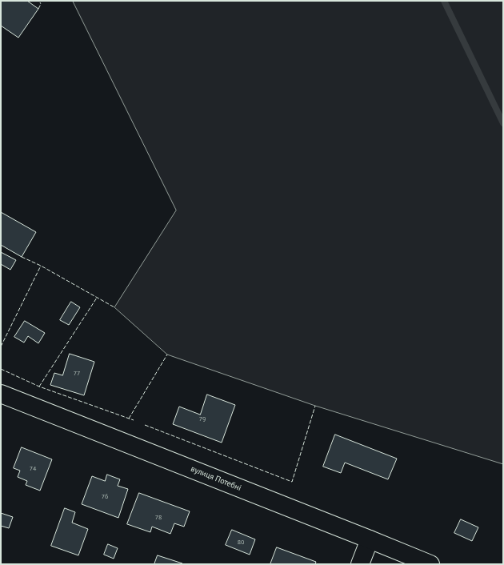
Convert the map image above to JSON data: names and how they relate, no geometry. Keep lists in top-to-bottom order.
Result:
{
  "streets": {
    "street": ["вулиця Потебні"]
  },
  "house_numbers": [
    "77",
    "79",
    "74",
    "76",
    "78",
    "80"
  ]
}
